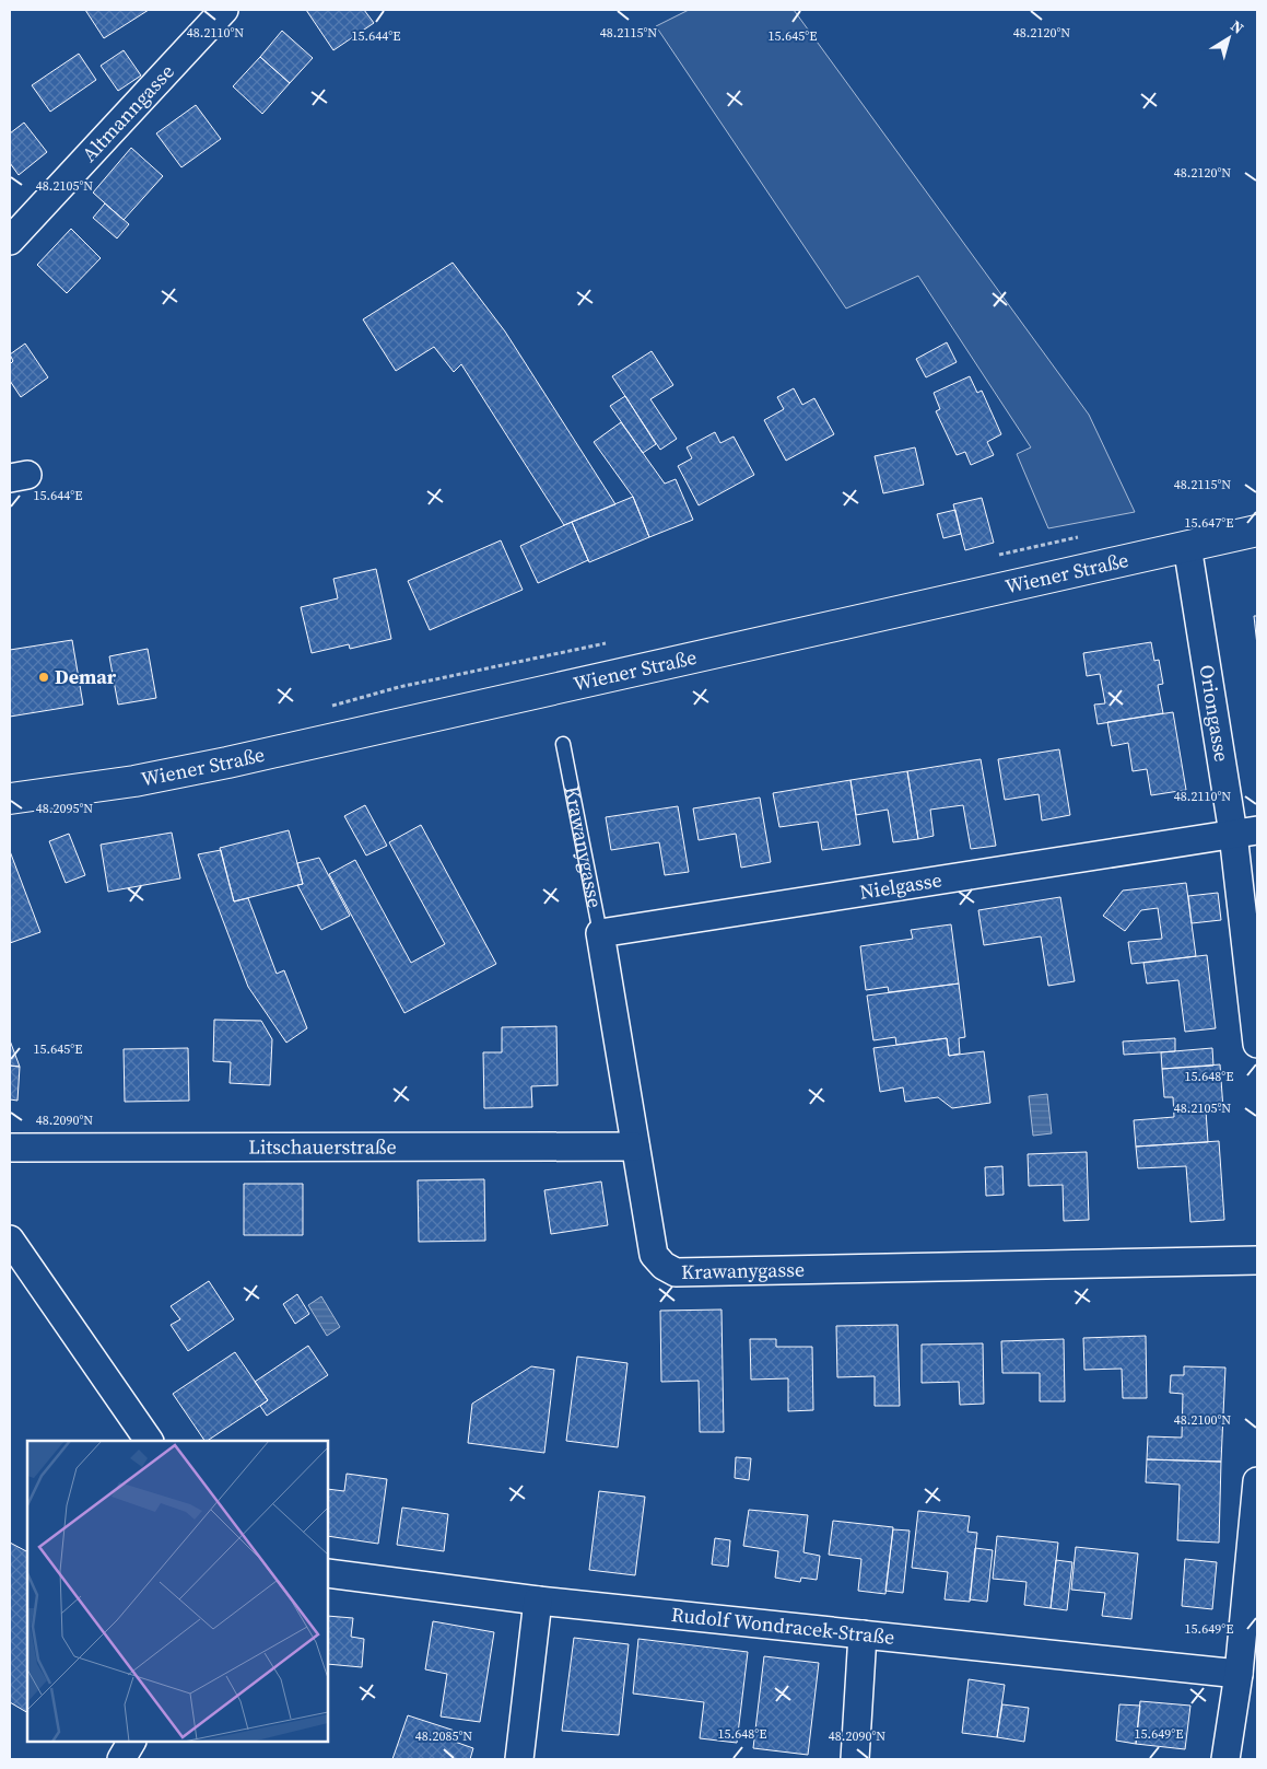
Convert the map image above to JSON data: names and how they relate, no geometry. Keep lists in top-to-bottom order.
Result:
{
  "streets": {
    "main road": ["Wiener Straße"],
    "street": [
      "Altmanngasse",
      "Oriongasse",
      "Krawanygasse",
      "Nielgasse",
      "Litschauerstraße",
      "Rudolf Wondracek-Straße"
    ]
  },
  "crossings": [
    ["Wiener Straße", "Oriongasse"],
    ["Oriongasse", "Nielgasse"],
    ["Krawanygasse", "Nielgasse"],
    ["Krawanygasse", "Litschauerstraße"]
  ],
  "places": ["Demar"],
  "north": "top right",
  "coordinates": [
    "48.2110°N",
    "48.2115°N",
    "48.2120°N",
    "15.644°E",
    "15.645°E",
    "48.2105°N",
    "15.647°E",
    "48.2095°N",
    "15.648°E",
    "48.2090°N",
    "48.2100°N",
    "15.649°E",
    "48.2085°N"
  ]
}
